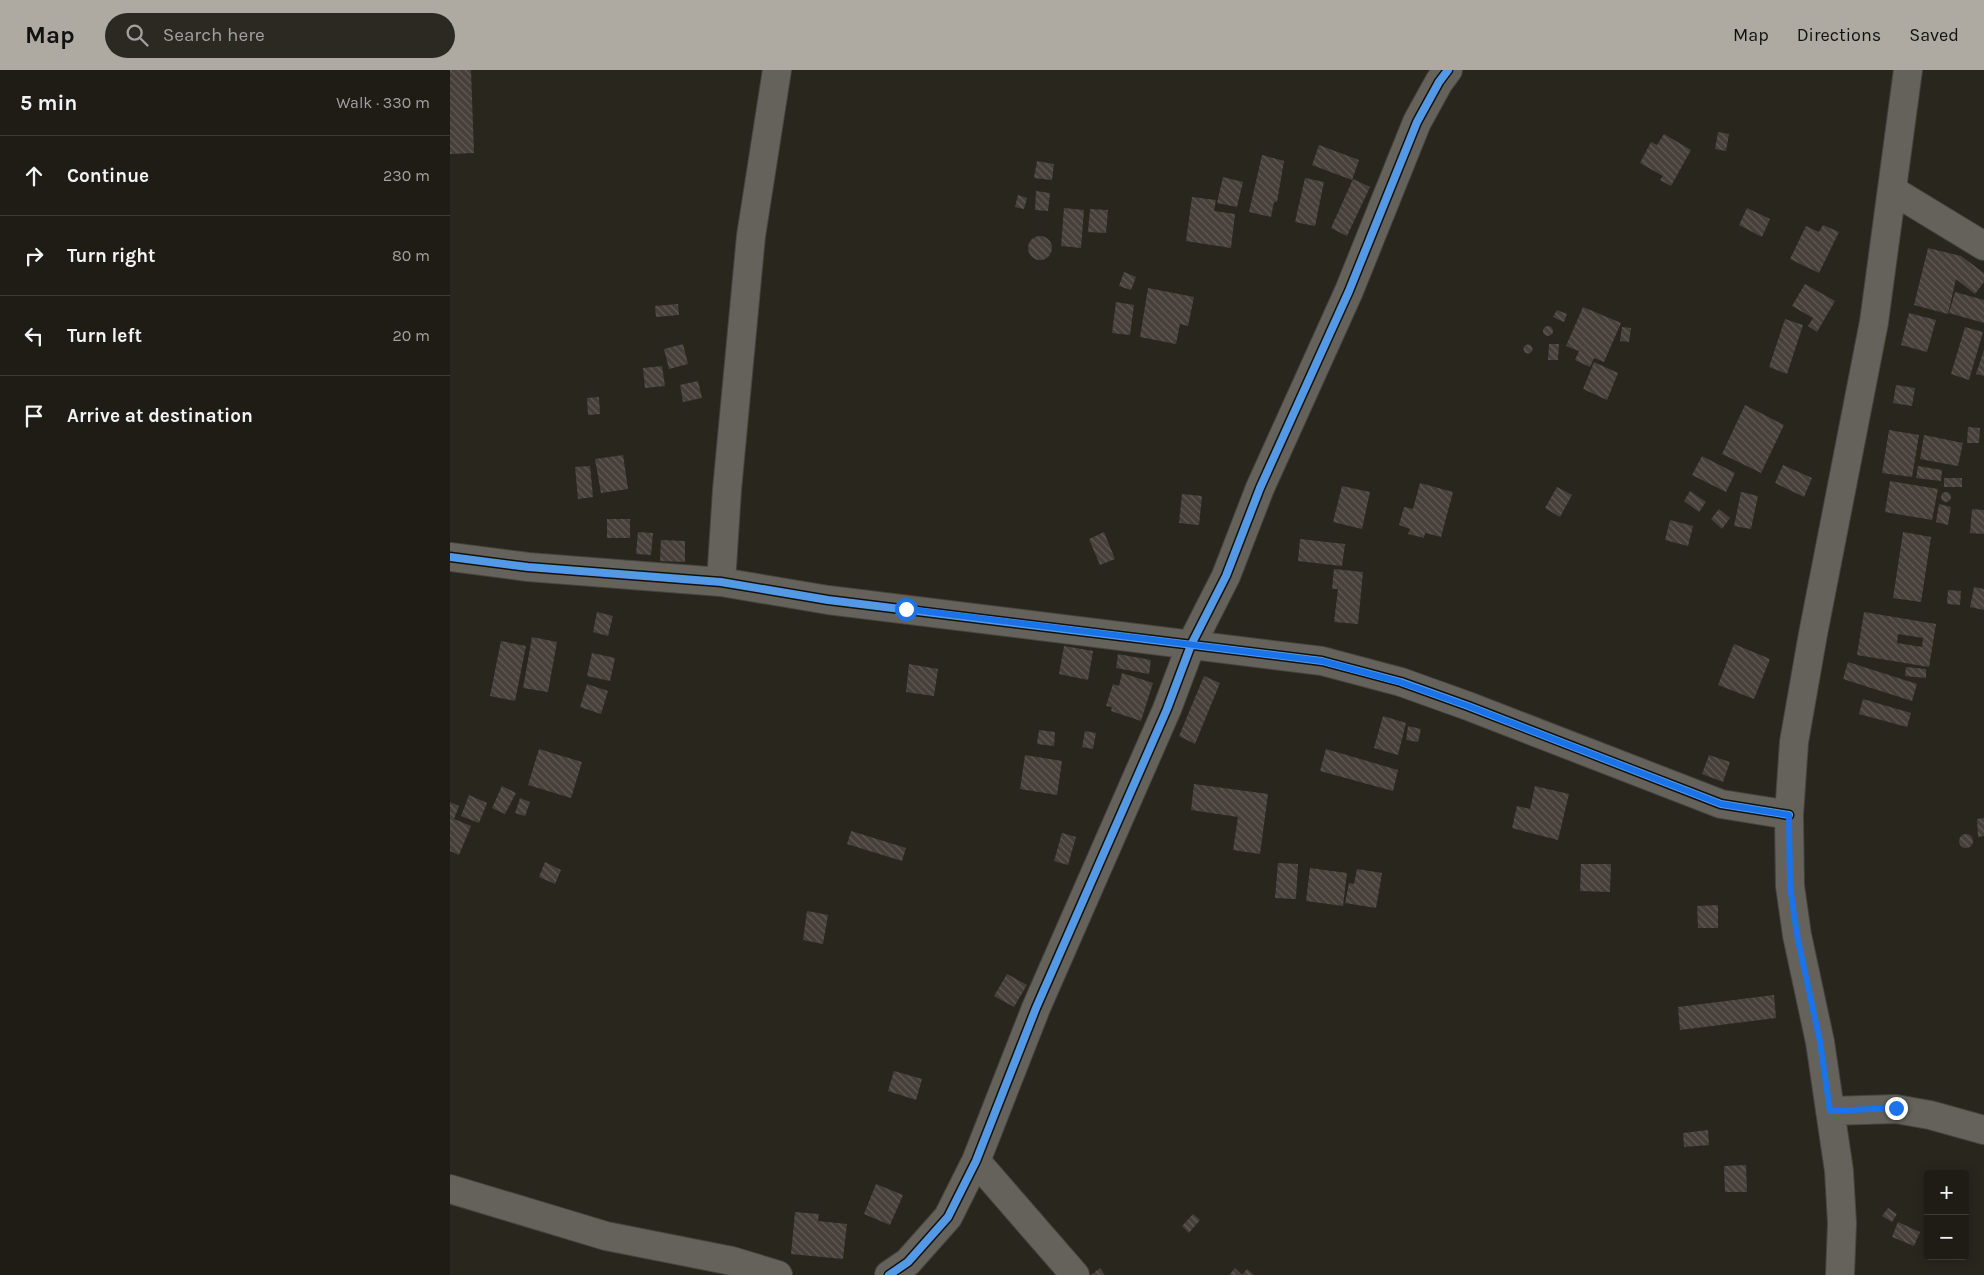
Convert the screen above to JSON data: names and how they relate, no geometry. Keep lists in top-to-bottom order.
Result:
{
  "page": {
    "header": "Map",
    "search": "Search here",
    "nav": ["Map", "Directions", "Saved"],
    "heading": ["5 min", "Walk · 330 m"],
    "list": [
      ["Continue", "230 m"],
      ["Turn right", "80 m"],
      ["Turn left", "20 m"],
      "Arrive at destination"
    ],
    "map_buttons": ["+", "−"]
  }
}
